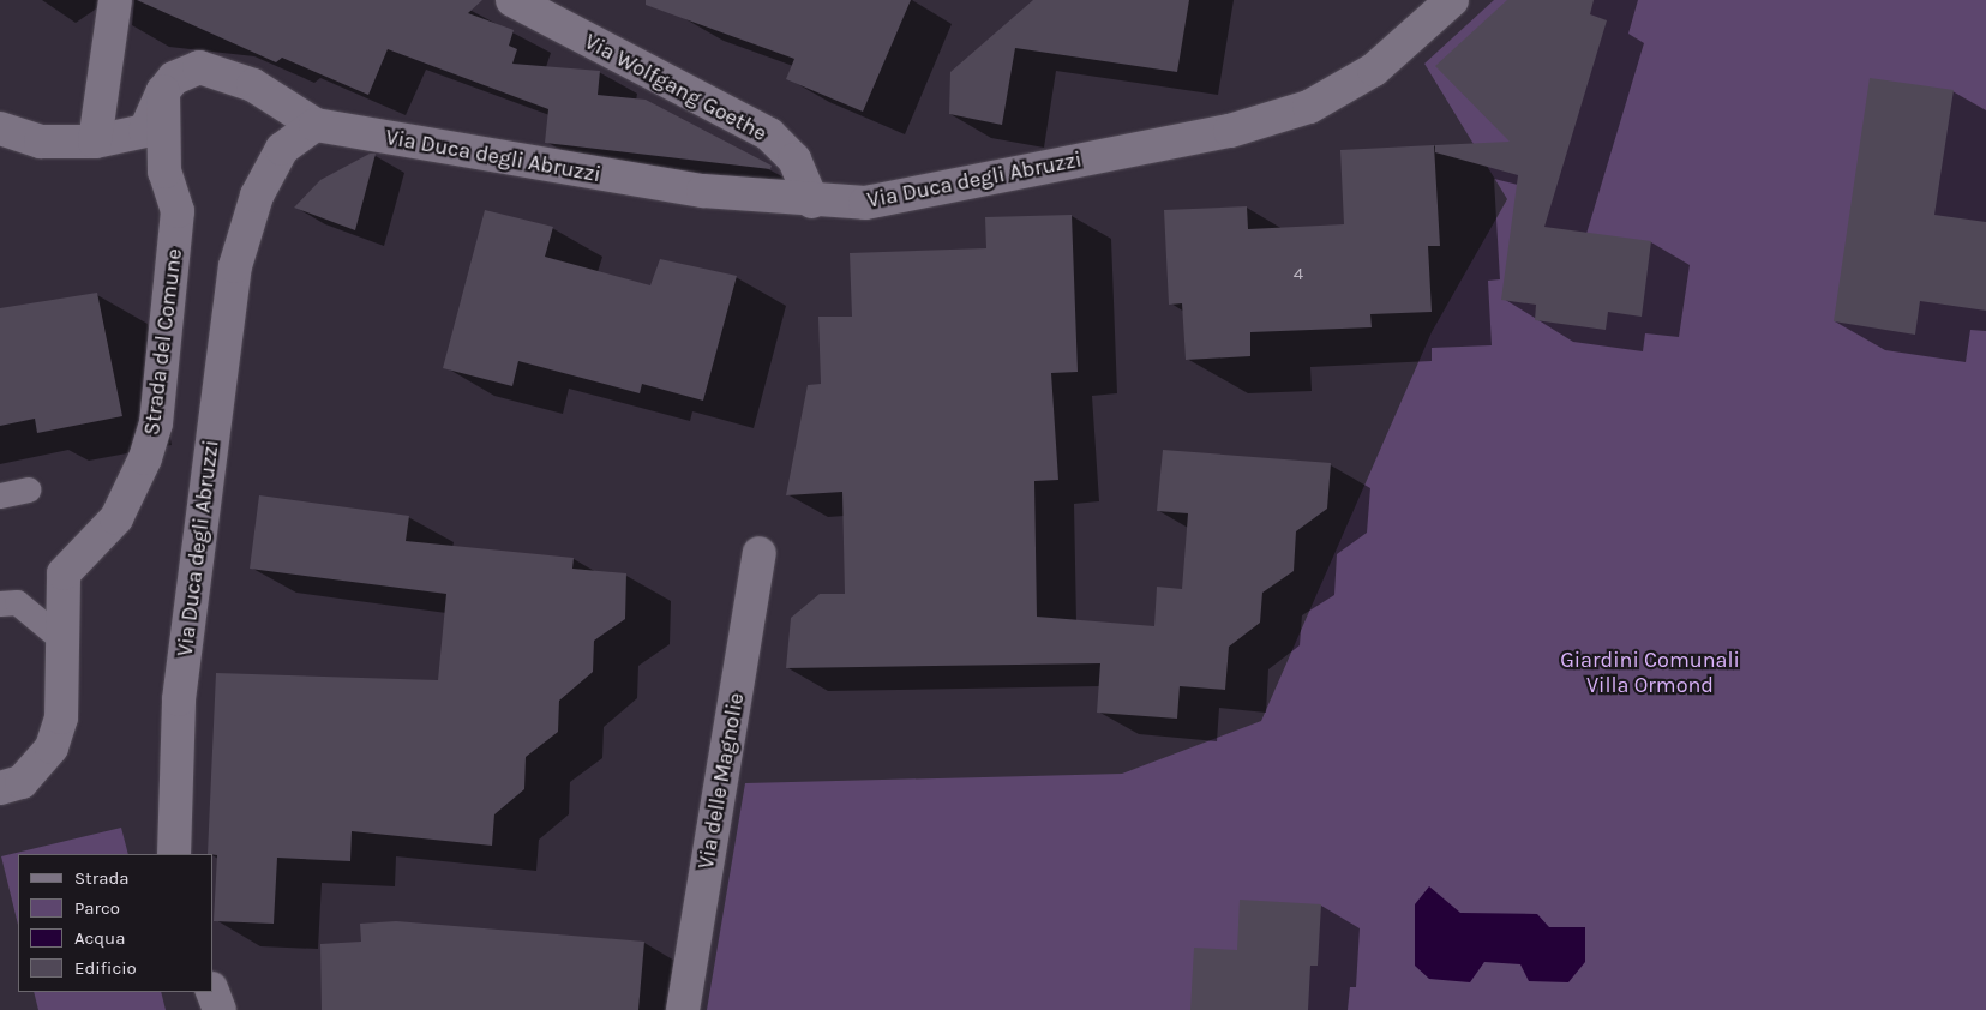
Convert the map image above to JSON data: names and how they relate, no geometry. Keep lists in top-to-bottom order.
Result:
{
  "streets": {
    "street": [
      "Via Wolfgang Goethe",
      "Via Duca degli Abruzzi",
      "Strada del Comune",
      "Via delle Magnolie"
    ]
  },
  "crossings": [
    ["Via Wolfgang Goethe", "Via Duca degli Abruzzi"],
    ["Via Duca degli Abruzzi", "Strada del Comune"]
  ],
  "parks": ["Giardini Comunali Villa Ormond"],
  "house_numbers": ["4"],
  "legend": [
    "Strada",
    "Parco",
    "Acqua",
    "Edificio"
  ]
}
